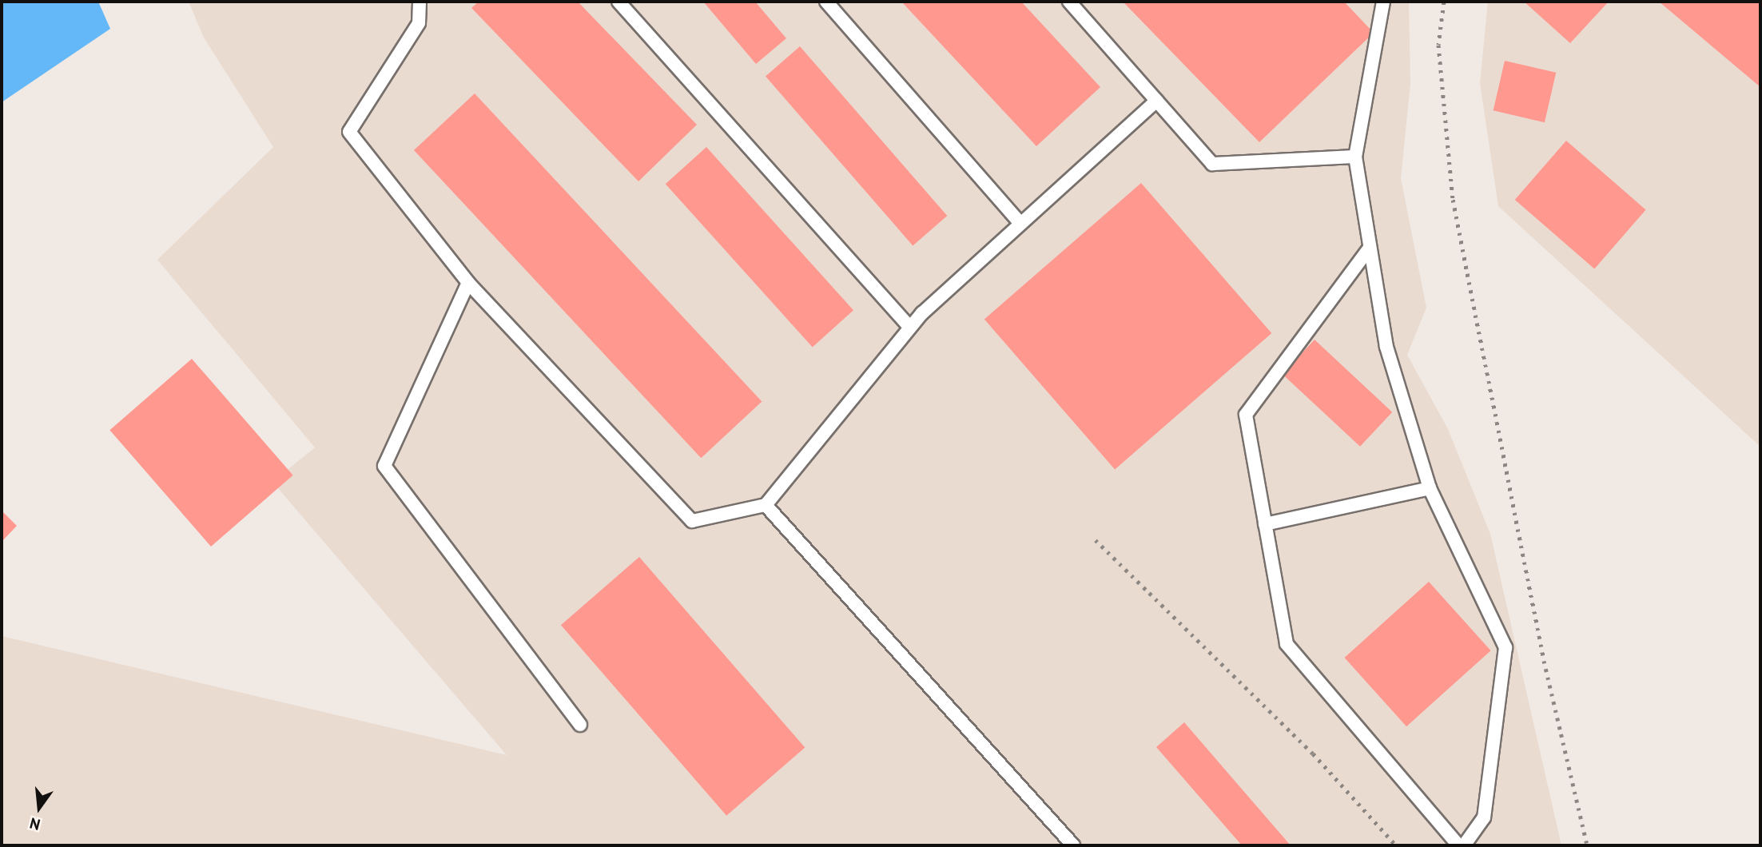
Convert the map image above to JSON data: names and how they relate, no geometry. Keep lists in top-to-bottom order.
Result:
{
  "north": "bottom"
}
